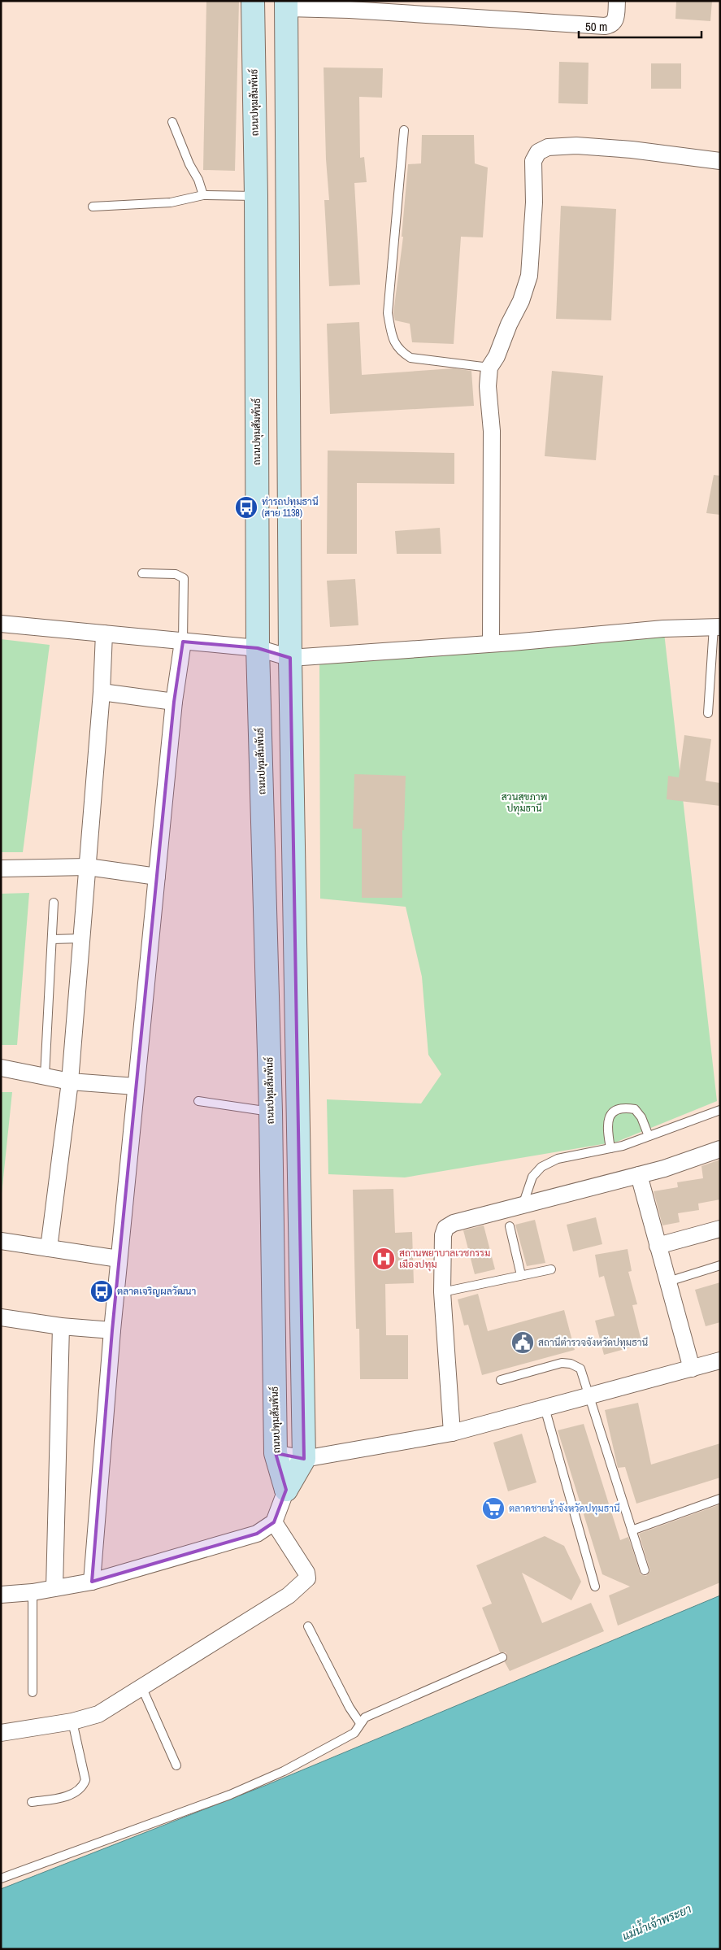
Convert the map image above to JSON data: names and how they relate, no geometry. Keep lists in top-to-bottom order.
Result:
{
  "streets": {
    "street": ["ถนนปทุมสัมพันธ์"]
  },
  "water": ["แม่น้ำเจ้าพระยา"],
  "parks": ["สวนสุขภาพ ปทุมธานี"],
  "places": {
    "bus stop": ["ท่ารถปทุมธานี (สาย 1138)", "ตลาดเจริญผลวัฒนา"],
    "hospital": ["สถานพยาบาลเวชกรรม เมืองปทุม"],
    "public building": ["สถานีตำรวจจังหวัดปทุมธานี"],
    "supermarket": ["ตลาดชายน้ำจังหวัดปทุมธานี"]
  },
  "scale_bar": "50 m"
}
